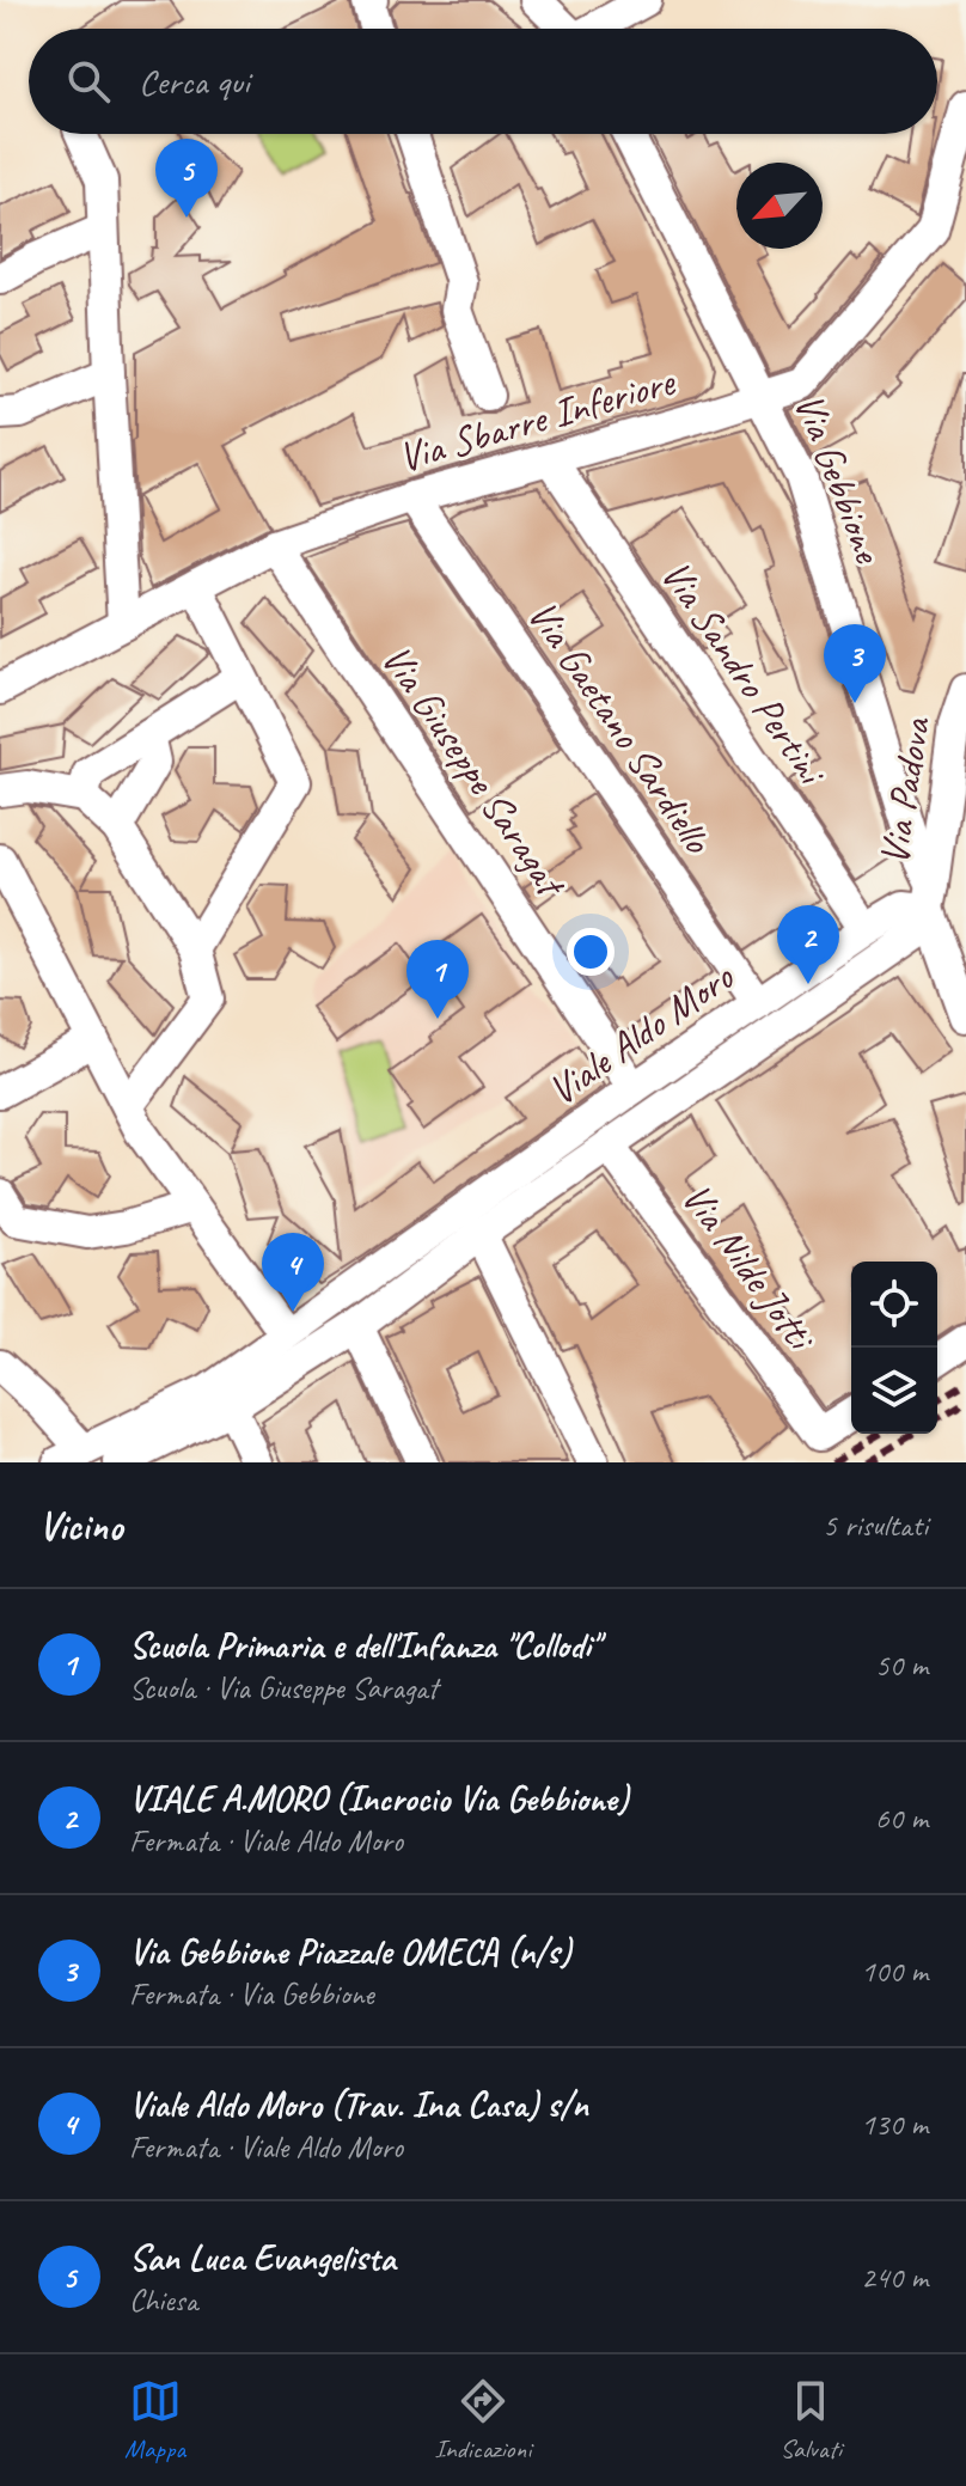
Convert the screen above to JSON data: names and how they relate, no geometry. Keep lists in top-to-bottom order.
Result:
{
  "streets": {
    "street": [
      "Via Sbarre Inferiore",
      "Via Gebbione",
      "Via Sandro Pertini",
      "Via Gaetano Sardiello",
      "Via Giuseppe Saragat",
      "Via Padova",
      "Viale Aldo Moro",
      "Via Nilde Jotti"
    ]
  },
  "crossings": [
    ["Via Sbarre Inferiore", "Via Gebbione"],
    ["Via Sbarre Inferiore", "Via Sandro Pertini"],
    ["Via Sbarre Inferiore", "Via Gaetano Sardiello"],
    ["Via Sbarre Inferiore", "Via Giuseppe Saragat"],
    ["Via Gebbione", "Via Padova"],
    ["Via Gebbione", "Viale Aldo Moro"],
    ["Via Sandro Pertini", "Viale Aldo Moro"],
    ["Via Gaetano Sardiello", "Viale Aldo Moro"],
    ["Via Giuseppe Saragat", "Viale Aldo Moro"],
    ["Via Padova", "Viale Aldo Moro"],
    ["Viale Aldo Moro", "Via Nilde Jotti"]
  ],
  "north": "bottom left",
  "page": {
    "search": "Cerca qui",
    "pins": [
      "5",
      "3",
      "2",
      "1",
      "4"
    ],
    "heading": ["Vicino", "5 risultati"],
    "list": [
      {
        "mark": "1",
        "name": "Scuola Primaria e dell'Infanza \"Collodi\"",
        "note": "Scuola · Via Giuseppe Saragat",
        "value": "50 m"
      },
      {
        "mark": "2",
        "name": "VIALE A.MORO (Incrocio Via Gebbione)",
        "note": "Fermata · Viale Aldo Moro",
        "value": "60 m"
      },
      {
        "mark": "3",
        "name": "Via Gebbione Piazzale OMECA (n/s)",
        "note": "Fermata · Via Gebbione",
        "value": "100 m"
      },
      {
        "mark": "4",
        "name": "Viale Aldo Moro (Trav. Ina Casa) s/n",
        "note": "Fermata · Viale Aldo Moro",
        "value": "130 m"
      },
      {
        "mark": "5",
        "name": "San Luca Evangelista",
        "note": "Chiesa",
        "value": "240 m"
      }
    ],
    "nav": ["Mappa", "Indicazioni", "Salvati"]
  }
}
